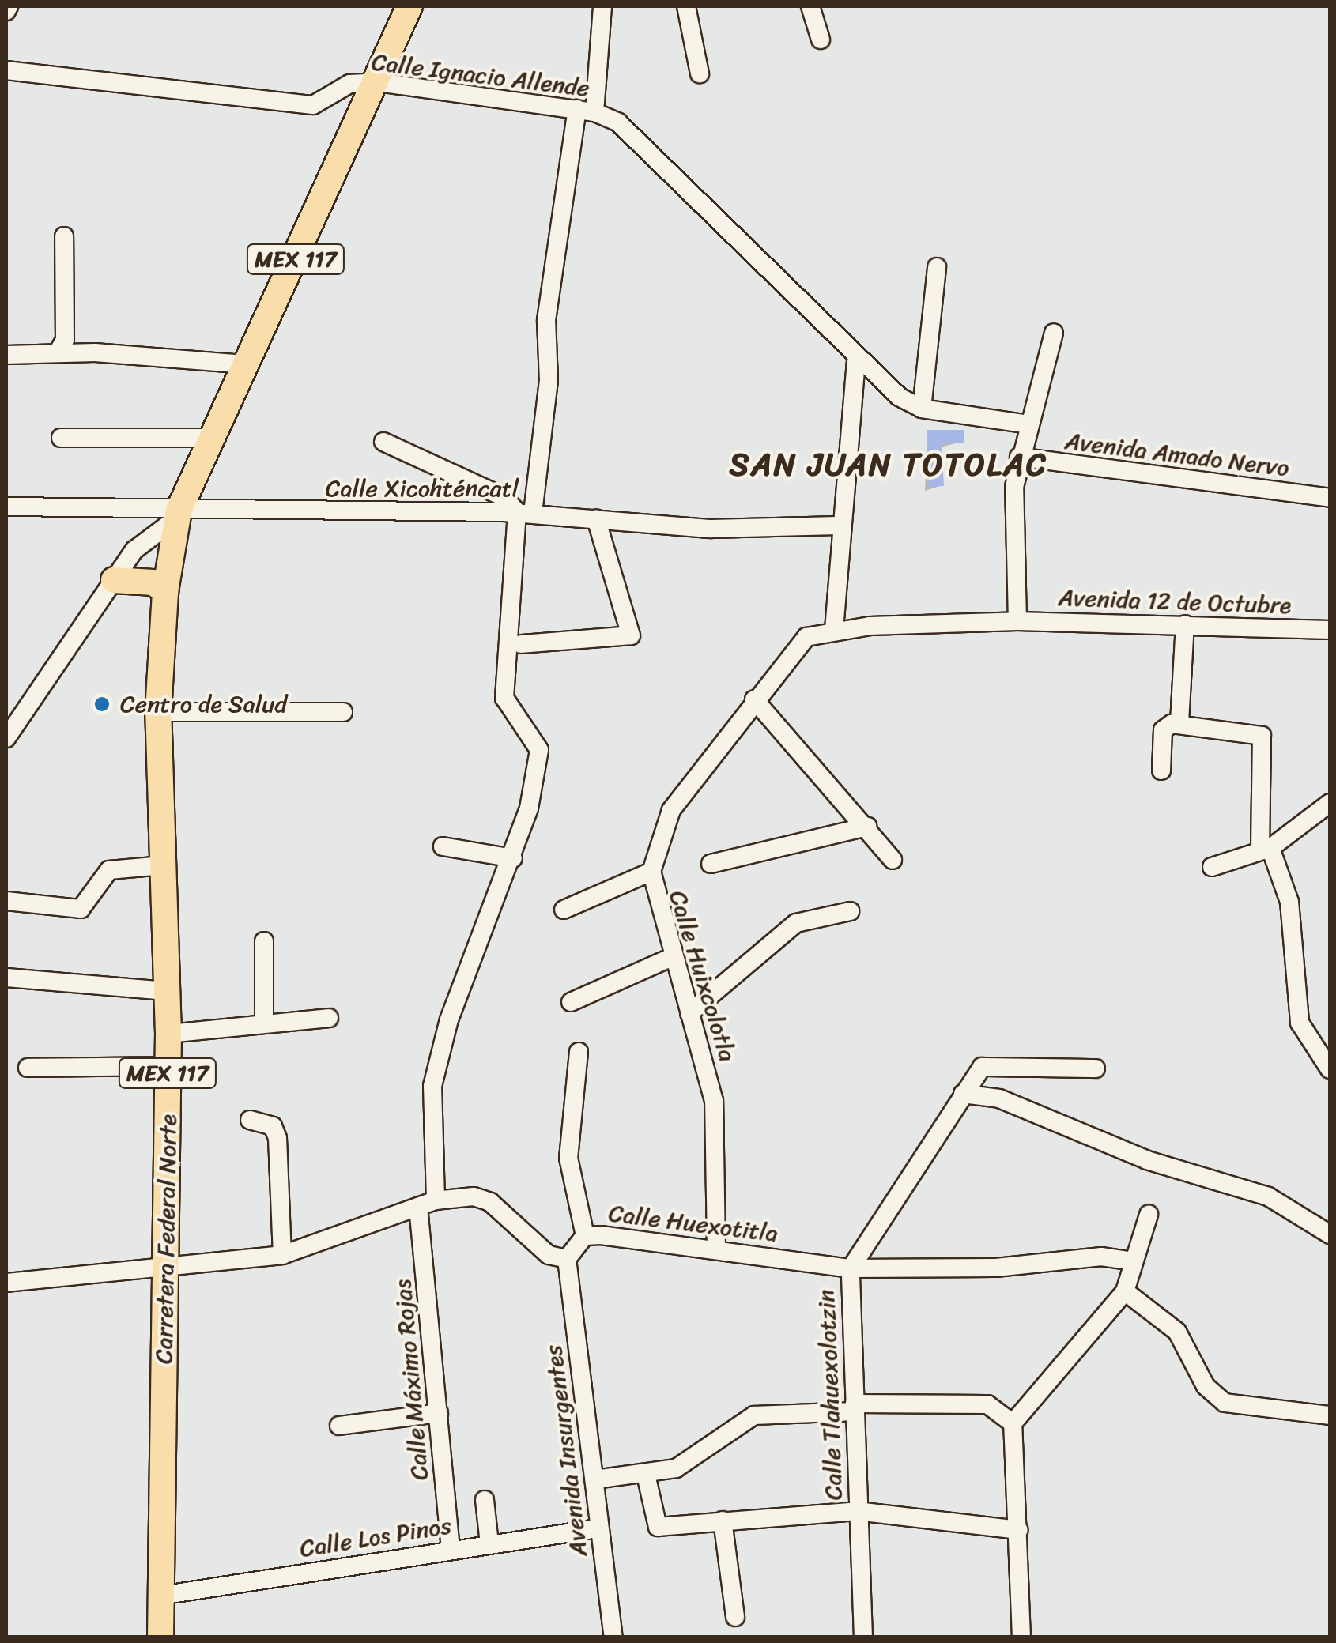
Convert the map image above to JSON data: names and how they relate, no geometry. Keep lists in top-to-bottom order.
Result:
{
  "streets": {
    "main road": ["MEX 117", "Carretera Federal Norte"],
    "street": [
      "Calle Ignacio Allende",
      "Avenida Amado Nervo",
      "Calle Xicohténcatl",
      "Avenida 12 de Octubre",
      "Calle Huixcolotla",
      "Calle Huexotitla",
      "Calle Máximo Rojas",
      "Calle Tlahuexolotzin",
      "Avenida Insurgentes",
      "Calle Los Pinos"
    ]
  },
  "crossings": [
    ["Calle Ignacio Allende", "MEX 117"],
    ["Calle Ignacio Allende", "Calle Máximo Rojas"],
    ["MEX 117", "Calle Xicohténcatl"],
    ["MEX 117", "Carretera Federal Norte"],
    ["Calle Xicohténcatl", "Carretera Federal Norte"],
    ["Calle Xicohténcatl", "Calle Máximo Rojas"],
    ["Avenida 12 de Octubre", "Calle Huixcolotla"],
    ["Calle Huixcolotla", "Calle Huexotitla"],
    ["Calle Huexotitla", "Calle Tlahuexolotzin"],
    ["Calle Huexotitla", "Avenida Insurgentes"],
    ["Carretera Federal Norte", "Calle Los Pinos"],
    ["Calle Máximo Rojas", "Calle Los Pinos"],
    ["Avenida Insurgentes", "Calle Los Pinos"]
  ],
  "districts": ["SAN JUAN TOTOLAC"],
  "places": ["Centro de Salud"]
}
